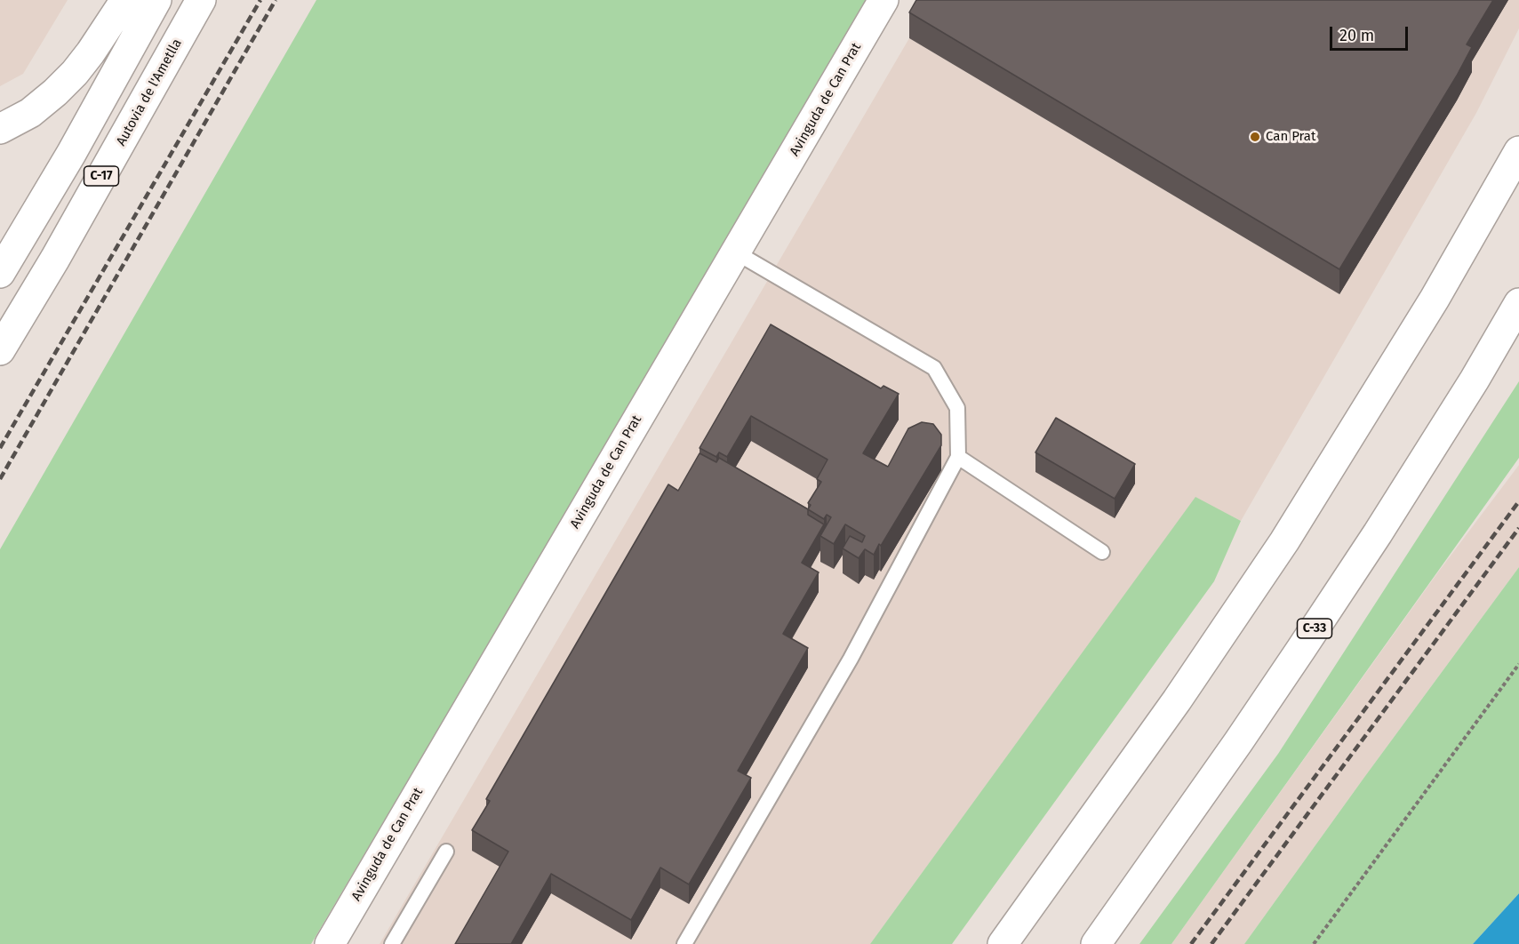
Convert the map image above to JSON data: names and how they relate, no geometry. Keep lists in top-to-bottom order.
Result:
{
  "streets": {
    "main road": [
      "Autovia de l'Ametlla",
      "Avinguda de Can Prat",
      "C-17",
      "C-33"
    ]
  },
  "places": ["Can Prat"],
  "scale_bar": "20 m"
}
